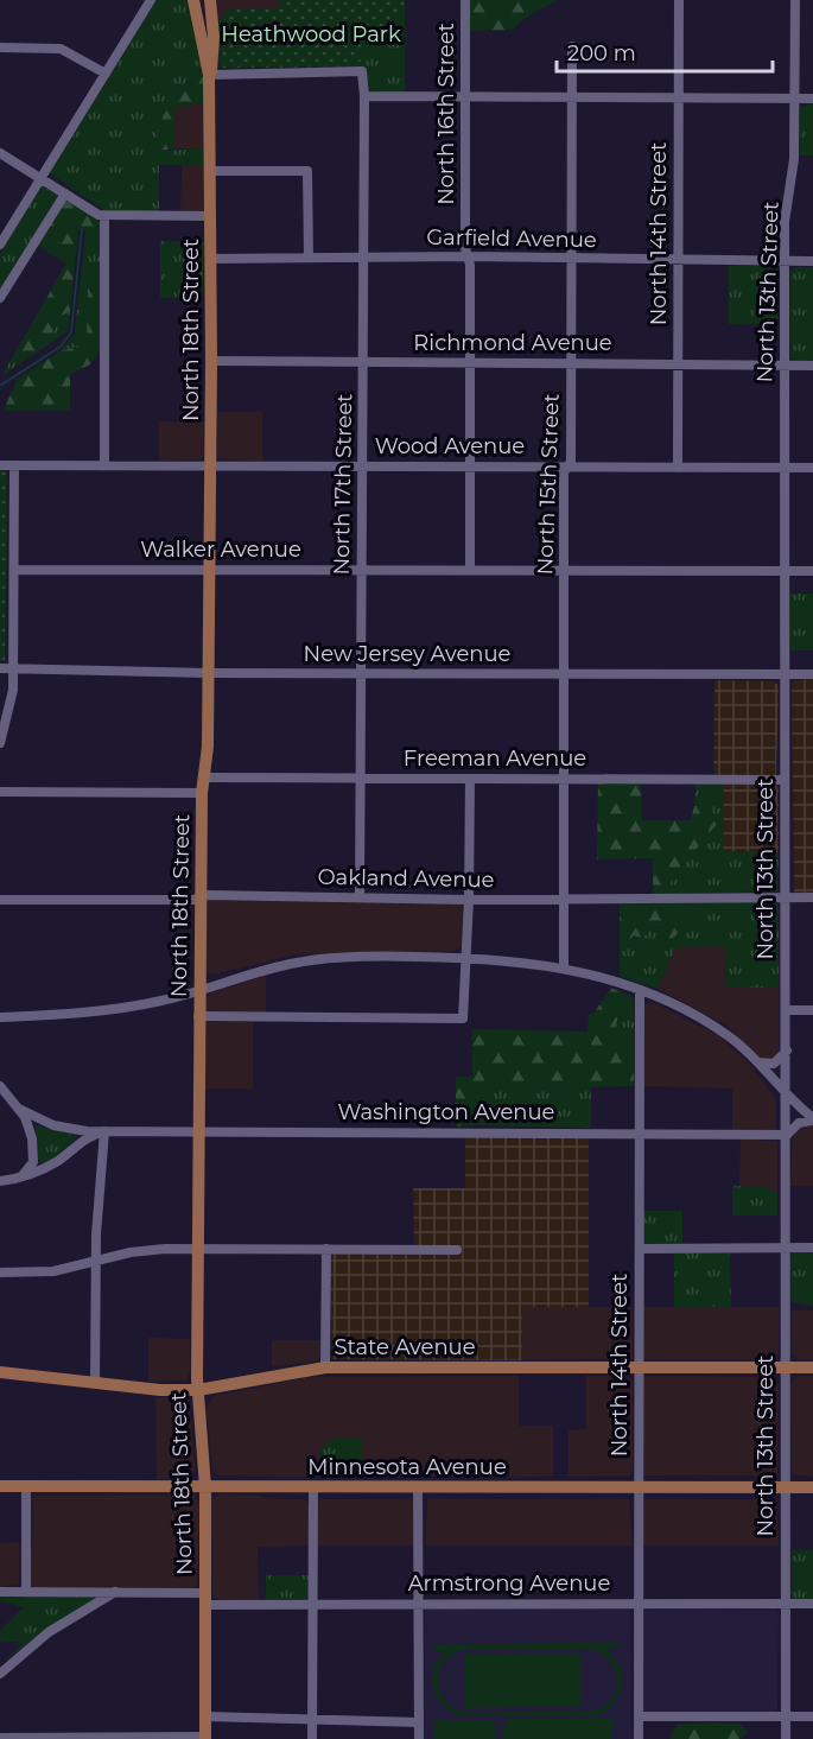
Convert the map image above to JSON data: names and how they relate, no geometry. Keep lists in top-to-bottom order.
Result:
{
  "streets": {
    "main road": ["North 18th Street", "State Avenue", "Minnesota Avenue"],
    "street": [
      "North 16th Street",
      "North 14th Street",
      "Garfield Avenue",
      "North 13th Street",
      "Richmond Avenue",
      "Wood Avenue",
      "North 17th Street",
      "North 15th Street",
      "Walker Avenue",
      "New Jersey Avenue",
      "Freeman Avenue",
      "Oakland Avenue",
      "Washington Avenue",
      "Armstrong Avenue"
    ]
  },
  "crossings": [
    ["North 16th Street", "Garfield Avenue"],
    ["North 16th Street", "Richmond Avenue"],
    ["North 16th Street", "Wood Avenue"],
    ["North 16th Street", "Walker Avenue"],
    ["North 14th Street", "Garfield Avenue"],
    ["North 14th Street", "Richmond Avenue"],
    ["North 14th Street", "Wood Avenue"],
    ["North 14th Street", "Washington Avenue"],
    ["North 14th Street", "State Avenue"],
    ["North 14th Street", "Minnesota Avenue"],
    ["North 14th Street", "Armstrong Avenue"],
    ["Garfield Avenue", "North 13th Street"],
    ["Garfield Avenue", "North 18th Street"],
    ["Garfield Avenue", "North 17th Street"],
    ["Garfield Avenue", "North 15th Street"],
    ["North 13th Street", "Richmond Avenue"],
    ["North 13th Street", "Wood Avenue"],
    ["North 13th Street", "Walker Avenue"],
    ["North 13th Street", "New Jersey Avenue"],
    ["North 13th Street", "Freeman Avenue"],
    ["North 13th Street", "Oakland Avenue"],
    ["North 13th Street", "Washington Avenue"],
    ["North 13th Street", "State Avenue"],
    ["North 13th Street", "Minnesota Avenue"],
    ["North 13th Street", "Armstrong Avenue"],
    ["North 18th Street", "Richmond Avenue"],
    ["North 18th Street", "Wood Avenue"],
    ["North 18th Street", "North 17th Street"],
    ["North 18th Street", "Walker Avenue"],
    ["North 18th Street", "New Jersey Avenue"],
    ["North 18th Street", "Freeman Avenue"],
    ["North 18th Street", "Oakland Avenue"],
    ["North 18th Street", "Washington Avenue"],
    ["North 18th Street", "State Avenue"],
    ["North 18th Street", "Minnesota Avenue"],
    ["North 18th Street", "Armstrong Avenue"],
    ["Richmond Avenue", "North 17th Street"],
    ["Richmond Avenue", "North 15th Street"],
    ["Wood Avenue", "North 17th Street"],
    ["Wood Avenue", "North 15th Street"],
    ["North 17th Street", "Walker Avenue"],
    ["North 17th Street", "New Jersey Avenue"],
    ["North 17th Street", "Freeman Avenue"],
    ["North 17th Street", "Oakland Avenue"],
    ["North 15th Street", "Walker Avenue"],
    ["North 15th Street", "New Jersey Avenue"],
    ["North 15th Street", "Freeman Avenue"],
    ["North 15th Street", "Oakland Avenue"]
  ],
  "parks": ["Heathwood Park"],
  "scale_bar": "200 m"
}
